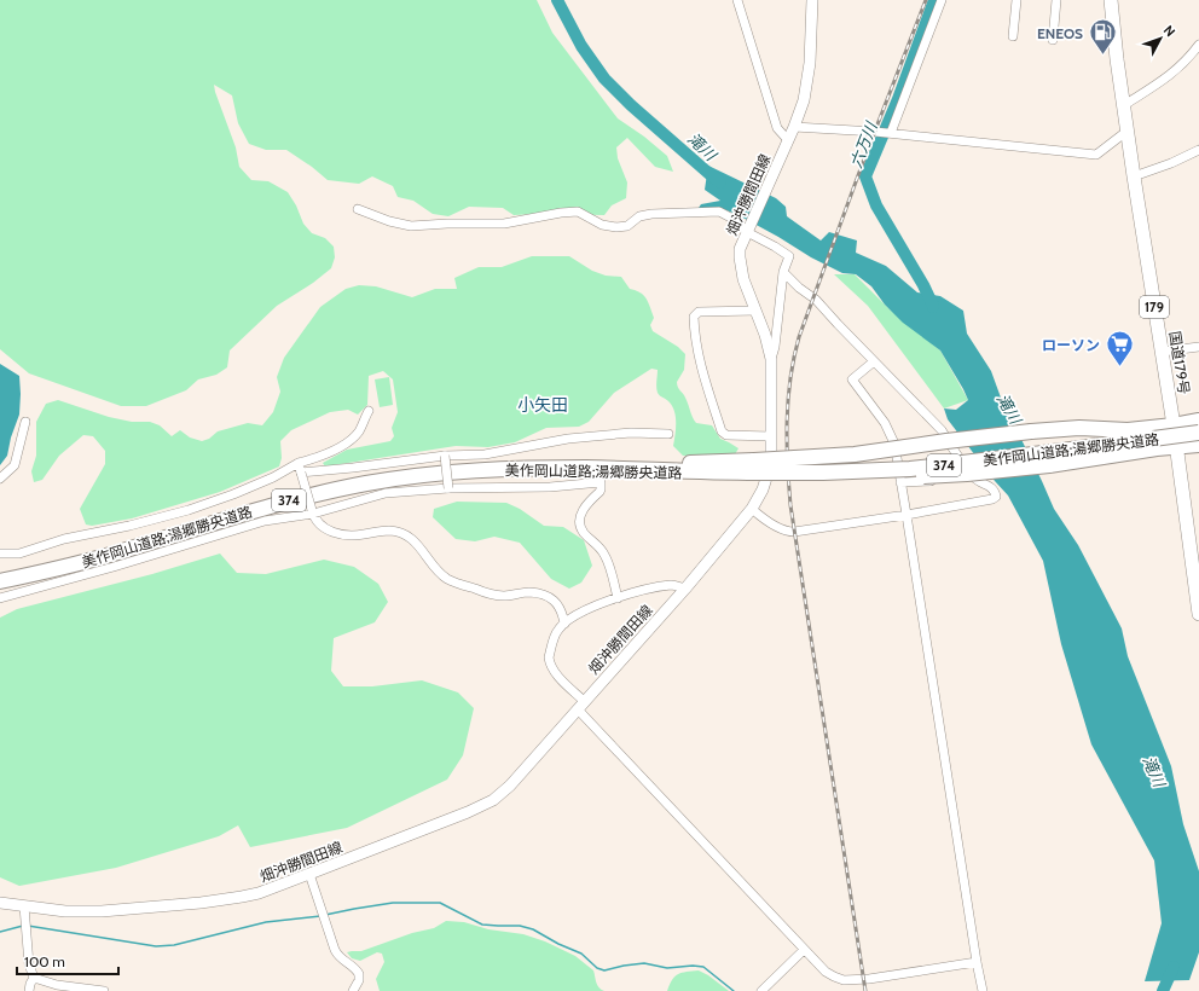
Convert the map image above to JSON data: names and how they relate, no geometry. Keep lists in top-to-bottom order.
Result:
{
  "streets": {
    "highway": [
      "179",
      "国道179号",
      "美作岡山道路;湯郷勝央道路",
      "374"
    ],
    "main road": ["畑沖勝間田線"]
  },
  "districts": ["小矢田"],
  "water": ["六万川", "滝川"],
  "places": {
    "fuel station": ["ENEOS"],
    "supermarket": ["ローソン"]
  },
  "scale_bar": "100 m",
  "north": "top right"
}
